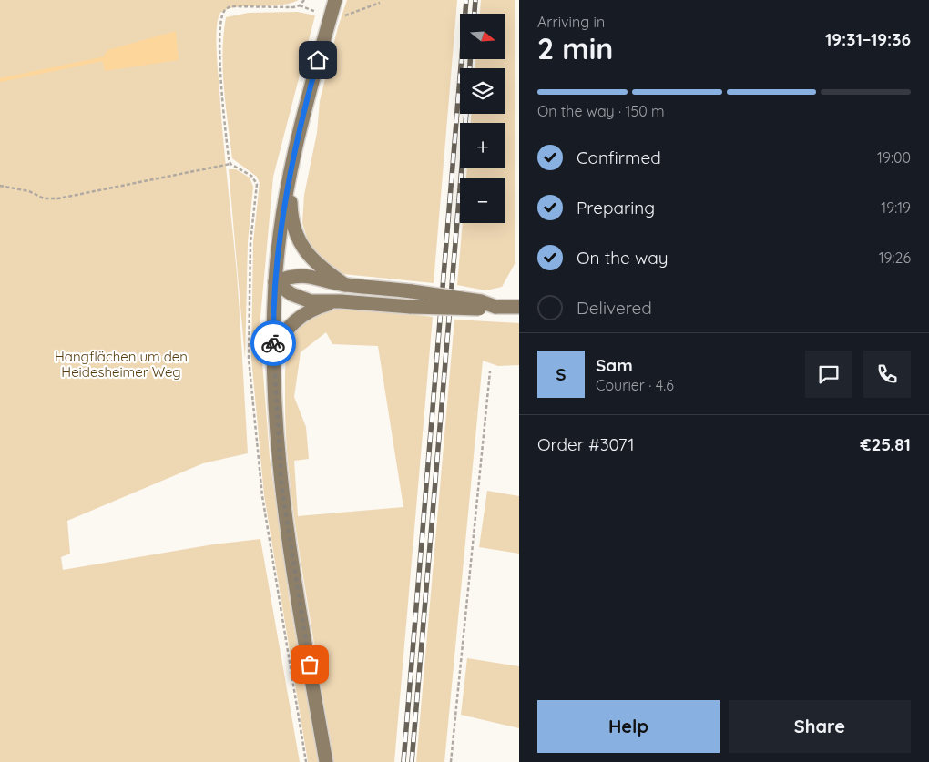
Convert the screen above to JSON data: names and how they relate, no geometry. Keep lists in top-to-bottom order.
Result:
{
  "parks": ["Hangflächen um den Heidesheimer Weg"],
  "north": "right",
  "page": {
    "heading": ["2 min", "Arriving in", "19:31–19:36"],
    "panel": [
      "Sam",
      "Courier · 4.6",
      "Order #3071",
      "€25.81"
    ],
    "map_buttons": ["+", "−"],
    "bar": "On the way · 150 m",
    "list": [
      ["Confirmed", "19:00"],
      ["Preparing", "19:19"],
      ["On the way", "19:26"],
      "Delivered"
    ],
    "round": "S",
    "buttons": ["Help", "Share"]
  }
}
